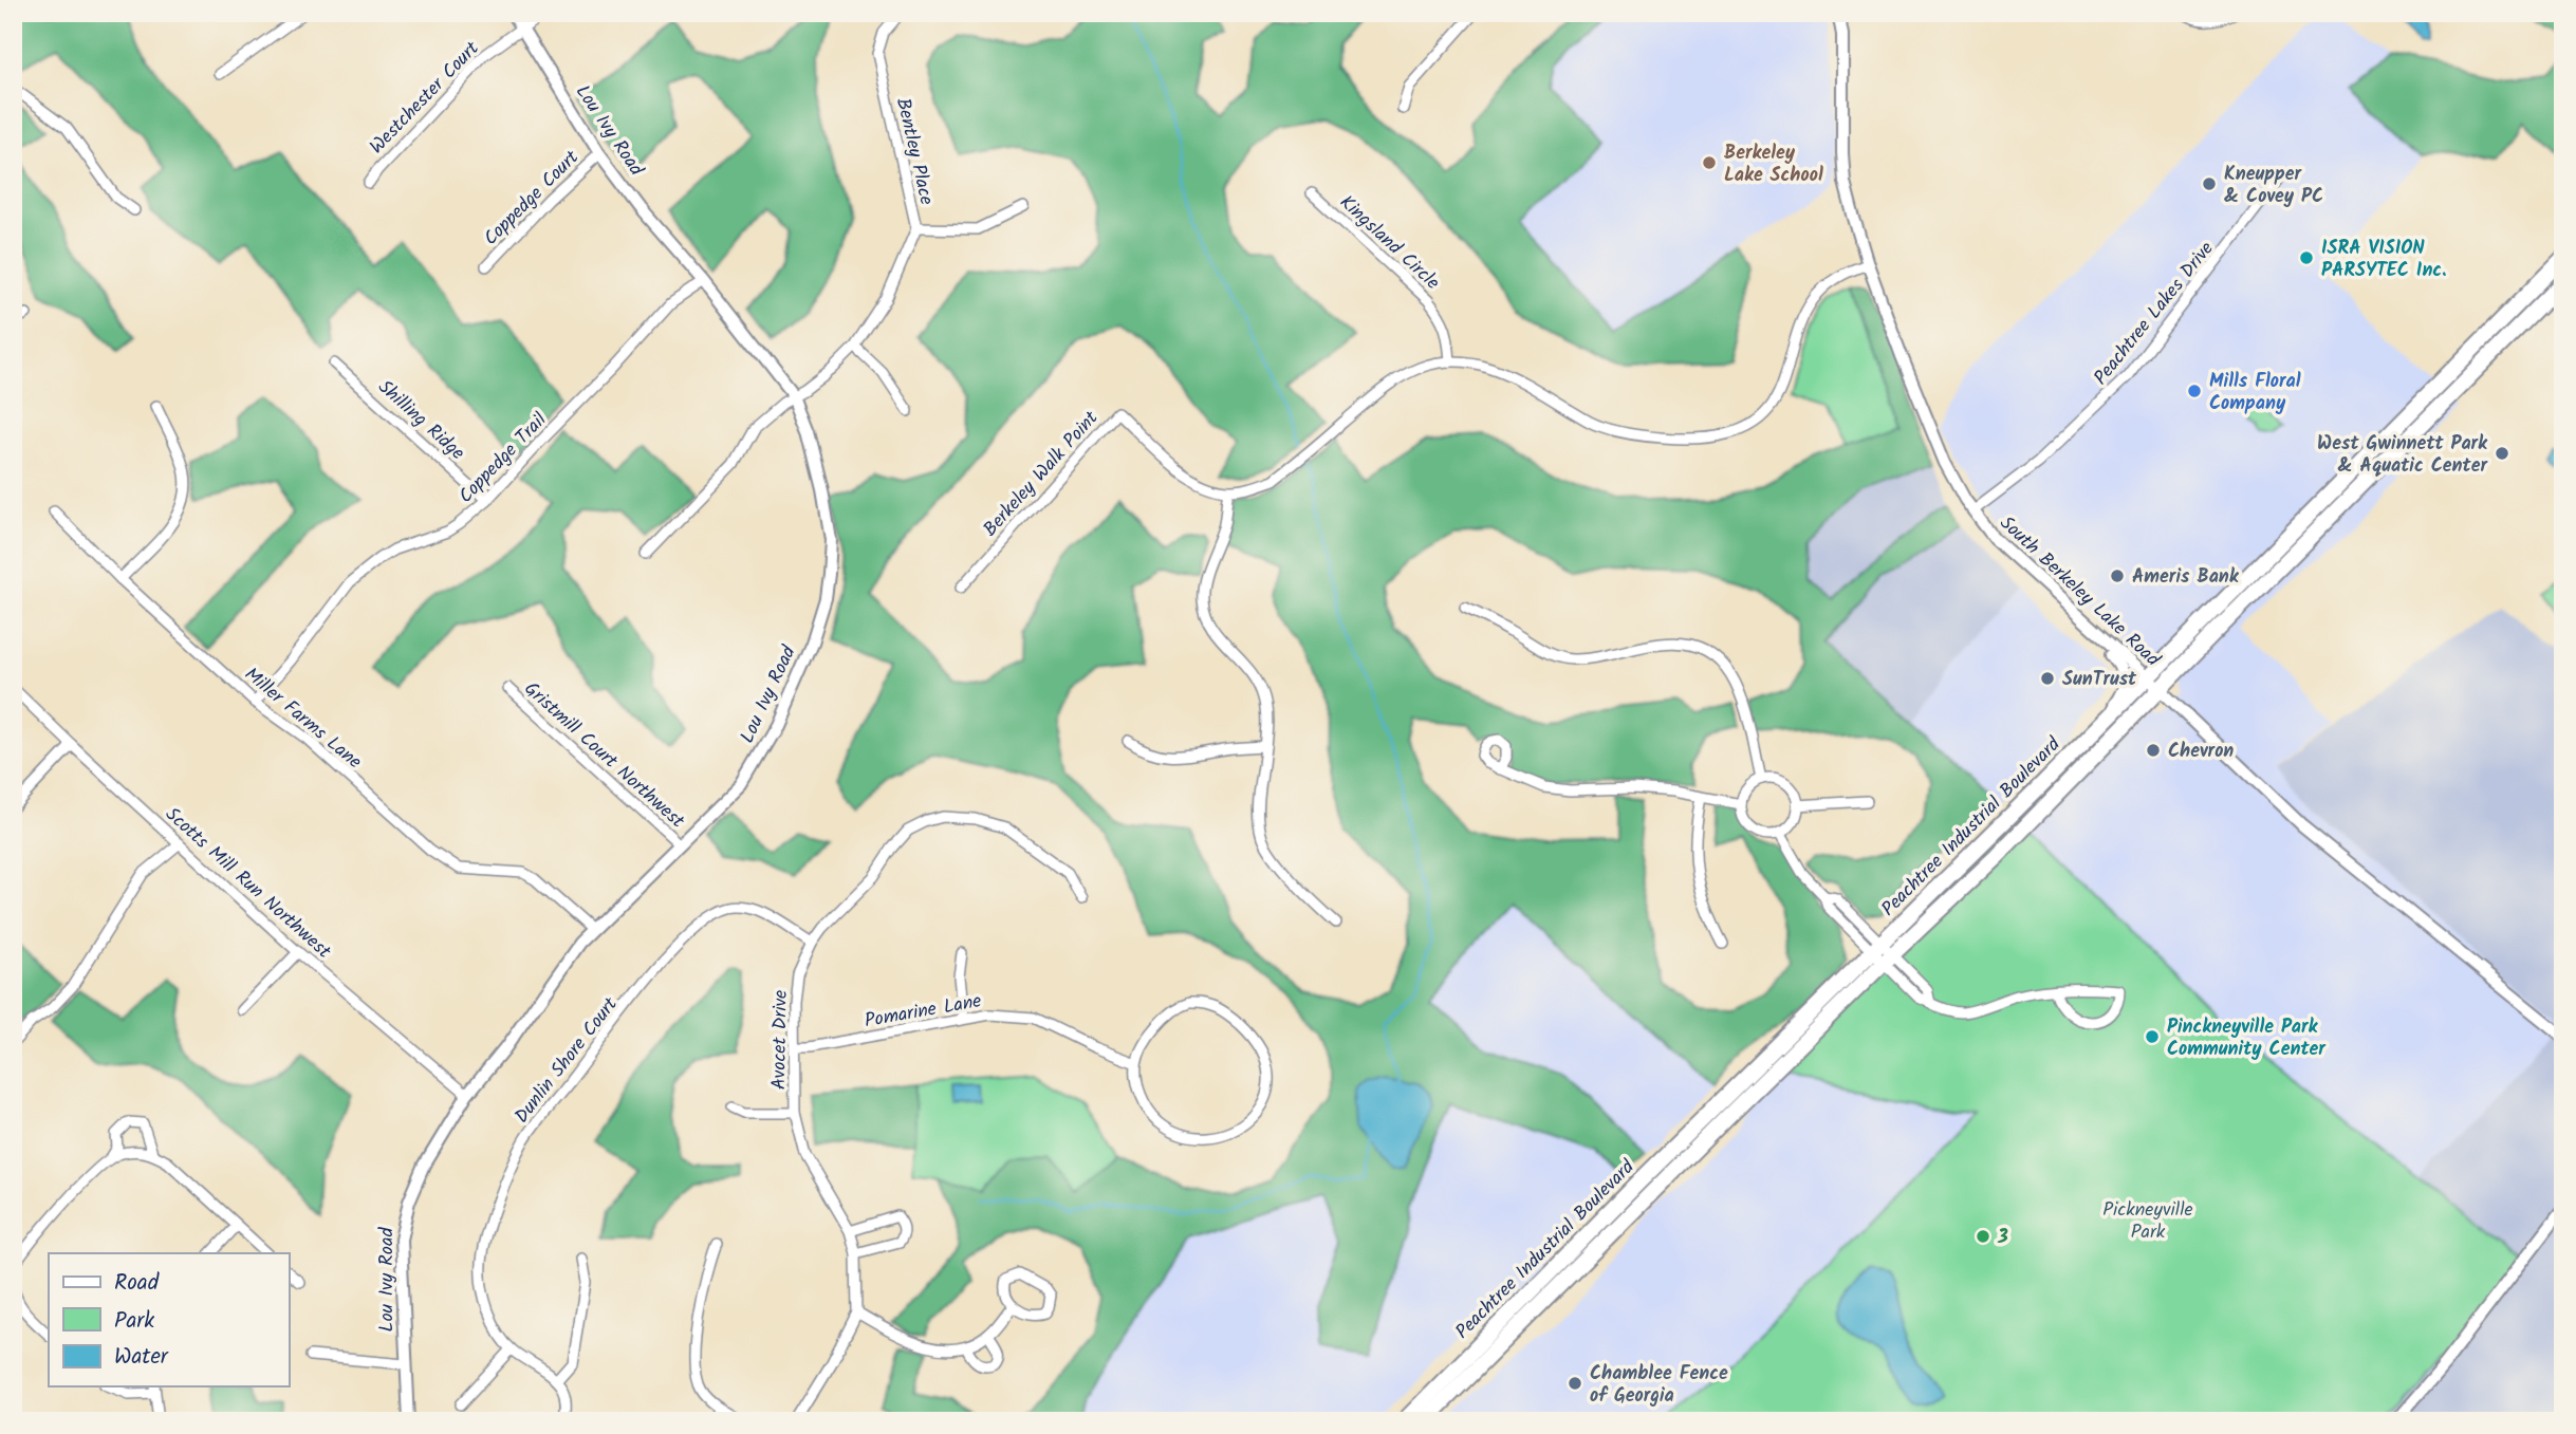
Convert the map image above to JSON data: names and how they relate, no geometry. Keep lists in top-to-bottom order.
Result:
{
  "streets": {
    "highway": ["Peachtree Industrial Boulevard"],
    "street": [
      "Westchester Court",
      "Lou Ivy Road",
      "Bentley Place",
      "Coppedge Court",
      "Kingsland Circle",
      "Peachtree Lakes Drive",
      "Shilling Ridge",
      "Coppedge Trail",
      "Berkeley Walk Point",
      "South Berkeley Lake Road",
      "Miller Farms Lane",
      "Gristmill Court Northwest",
      "Scotts Mill Run Northwest",
      "Pomarine Lane",
      "Avocet Drive",
      "Dunlin Shore Court"
    ]
  },
  "crossings": [
    ["Westchester Court", "Lou Ivy Road"],
    ["Lou Ivy Road", "Bentley Place"],
    ["Lou Ivy Road", "Coppedge Court"],
    ["Lou Ivy Road", "Coppedge Trail"],
    ["Lou Ivy Road", "Miller Farms Lane"],
    ["Lou Ivy Road", "Gristmill Court Northwest"],
    ["Lou Ivy Road", "Scotts Mill Run Northwest"],
    ["Peachtree Lakes Drive", "South Berkeley Lake Road"],
    ["Shilling Ridge", "Coppedge Trail"],
    ["Coppedge Trail", "Miller Farms Lane"],
    ["South Berkeley Lake Road", "Peachtree Industrial Boulevard"],
    ["Pomarine Lane", "Avocet Drive"],
    ["Avocet Drive", "Dunlin Shore Court"]
  ],
  "parks": ["Pickneyville Park"],
  "places": [
    "Berkeley Lake School",
    "Kneupper & Covey PC",
    "ISRA VISION PARSYTEC Inc.",
    "Mills Floral Company",
    "West Gwinnett Park & Aquatic Center",
    "Ameris Bank",
    "SunTrust",
    "Chevron",
    "Pinckneyville Park Community Center",
    "3",
    "Chamblee Fence of Georgia"
  ],
  "legend": ["Road", "Park", "Water"]
}
